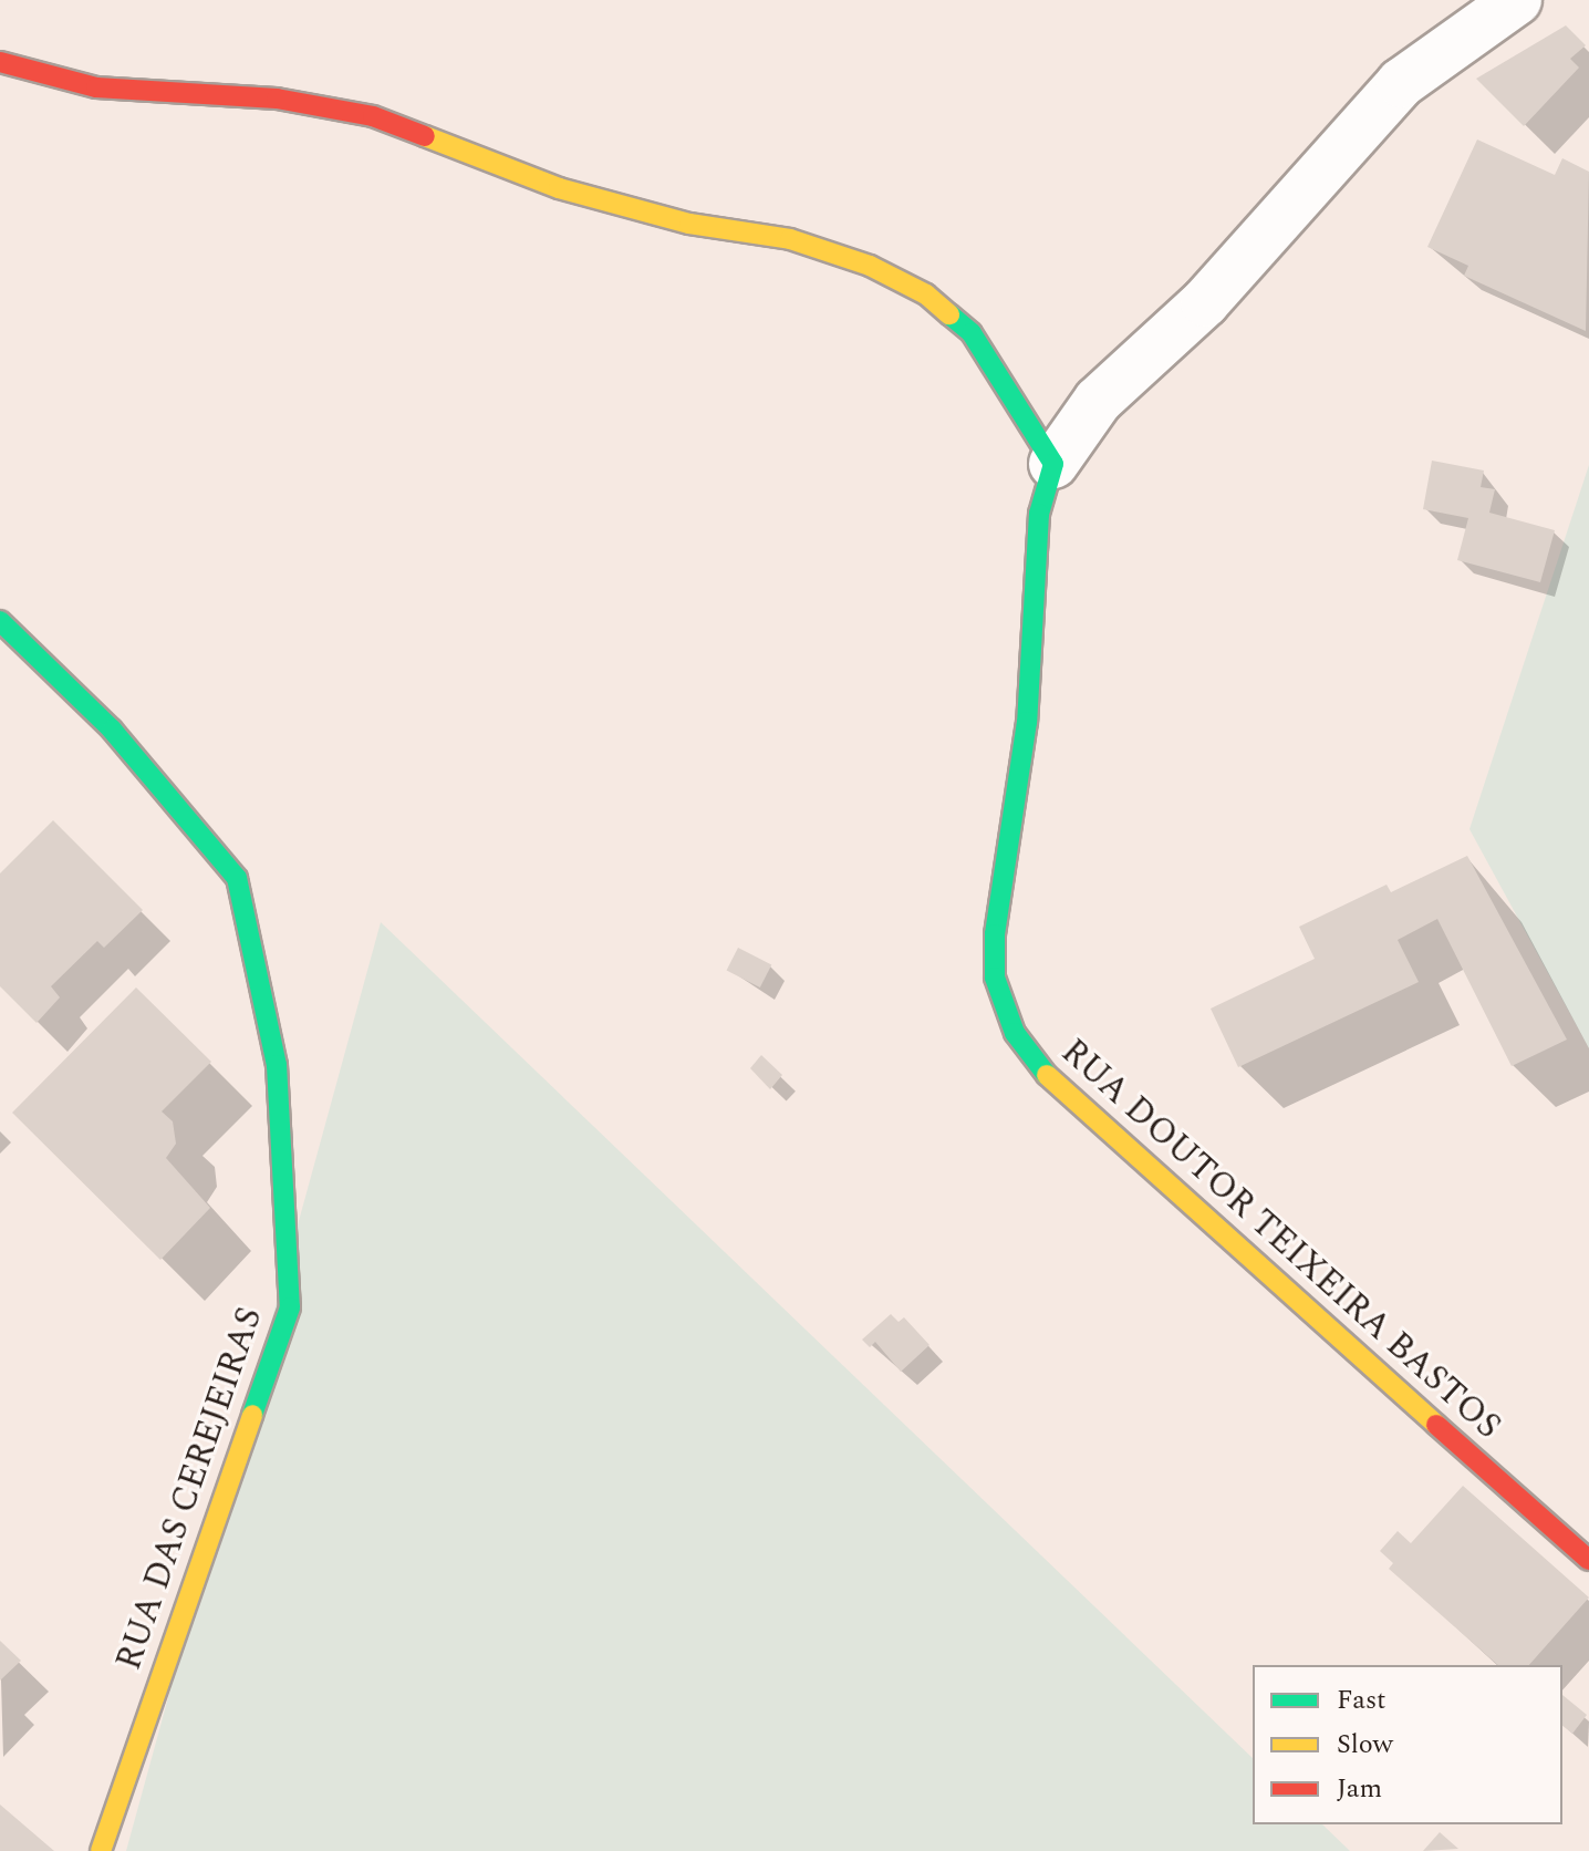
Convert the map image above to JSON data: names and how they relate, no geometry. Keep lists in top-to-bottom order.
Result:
{
  "streets": {
    "street": ["RUA DOUTOR TEIXEIRA BASTOS", "RUA DAS CEREJEIRAS"]
  },
  "legend": ["Fast", "Slow", "Jam"]
}
